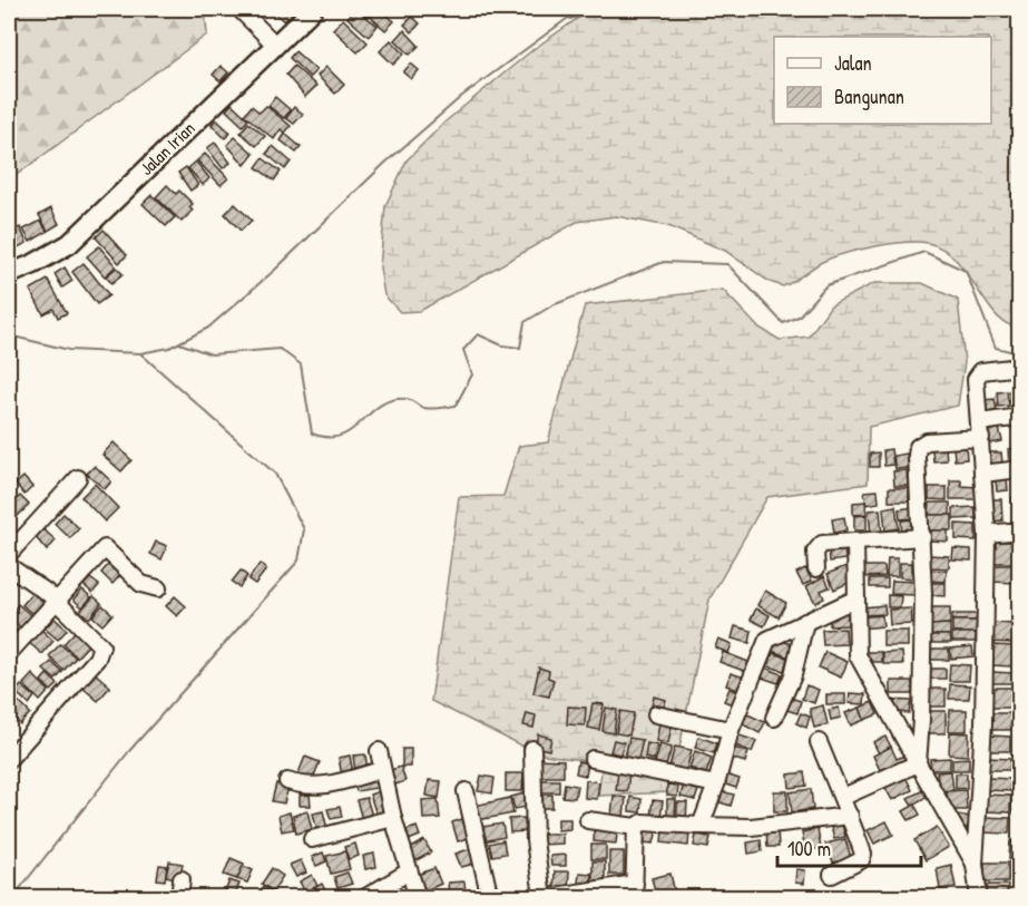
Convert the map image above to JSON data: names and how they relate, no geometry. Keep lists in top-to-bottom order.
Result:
{
  "streets": {
    "main road": ["Jalan Irian"]
  },
  "legend": ["Jalan", "Bangunan"],
  "scale_bar": "100 m"
}
